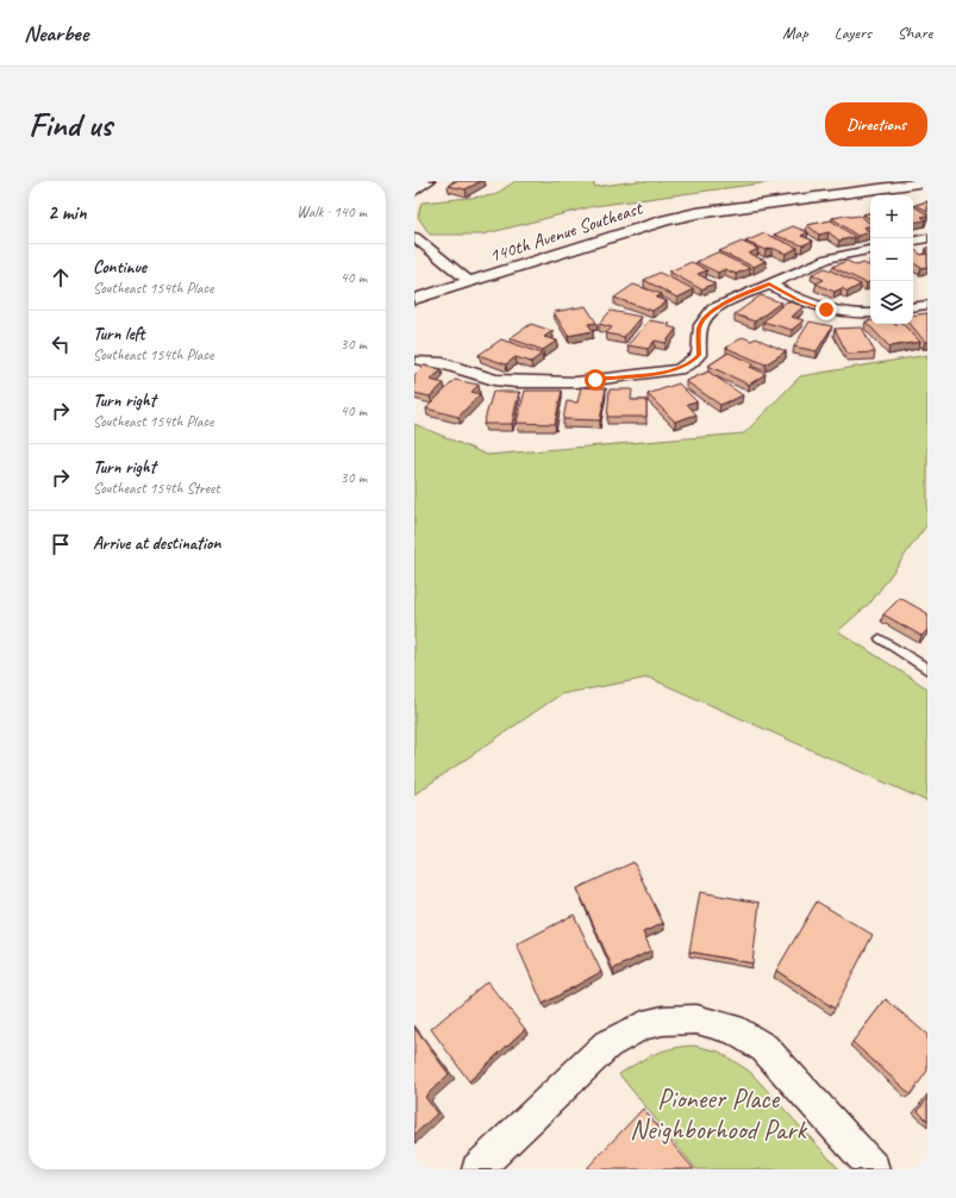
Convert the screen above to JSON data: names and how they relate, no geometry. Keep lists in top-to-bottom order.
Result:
{
  "streets": {
    "main road": ["140th Avenue Southeast"]
  },
  "parks": ["Pioneer Place Neighborhood Park"],
  "page": {
    "header": "Nearbee",
    "nav": ["Map", "Layers", "Share"],
    "buttons": "Directions",
    "title": "Find us",
    "heading": ["2 min", "Walk · 140 m"],
    "map_buttons": ["+", "−"],
    "list": [
      ["Continue", "Southeast 154th Place", "40 m"],
      ["Turn left", "Southeast 154th Place", "30 m"],
      ["Turn right", "Southeast 154th Place", "40 m"],
      ["Turn right", "Southeast 154th Street", "30 m"],
      "Arrive at destination"
    ]
  }
}
